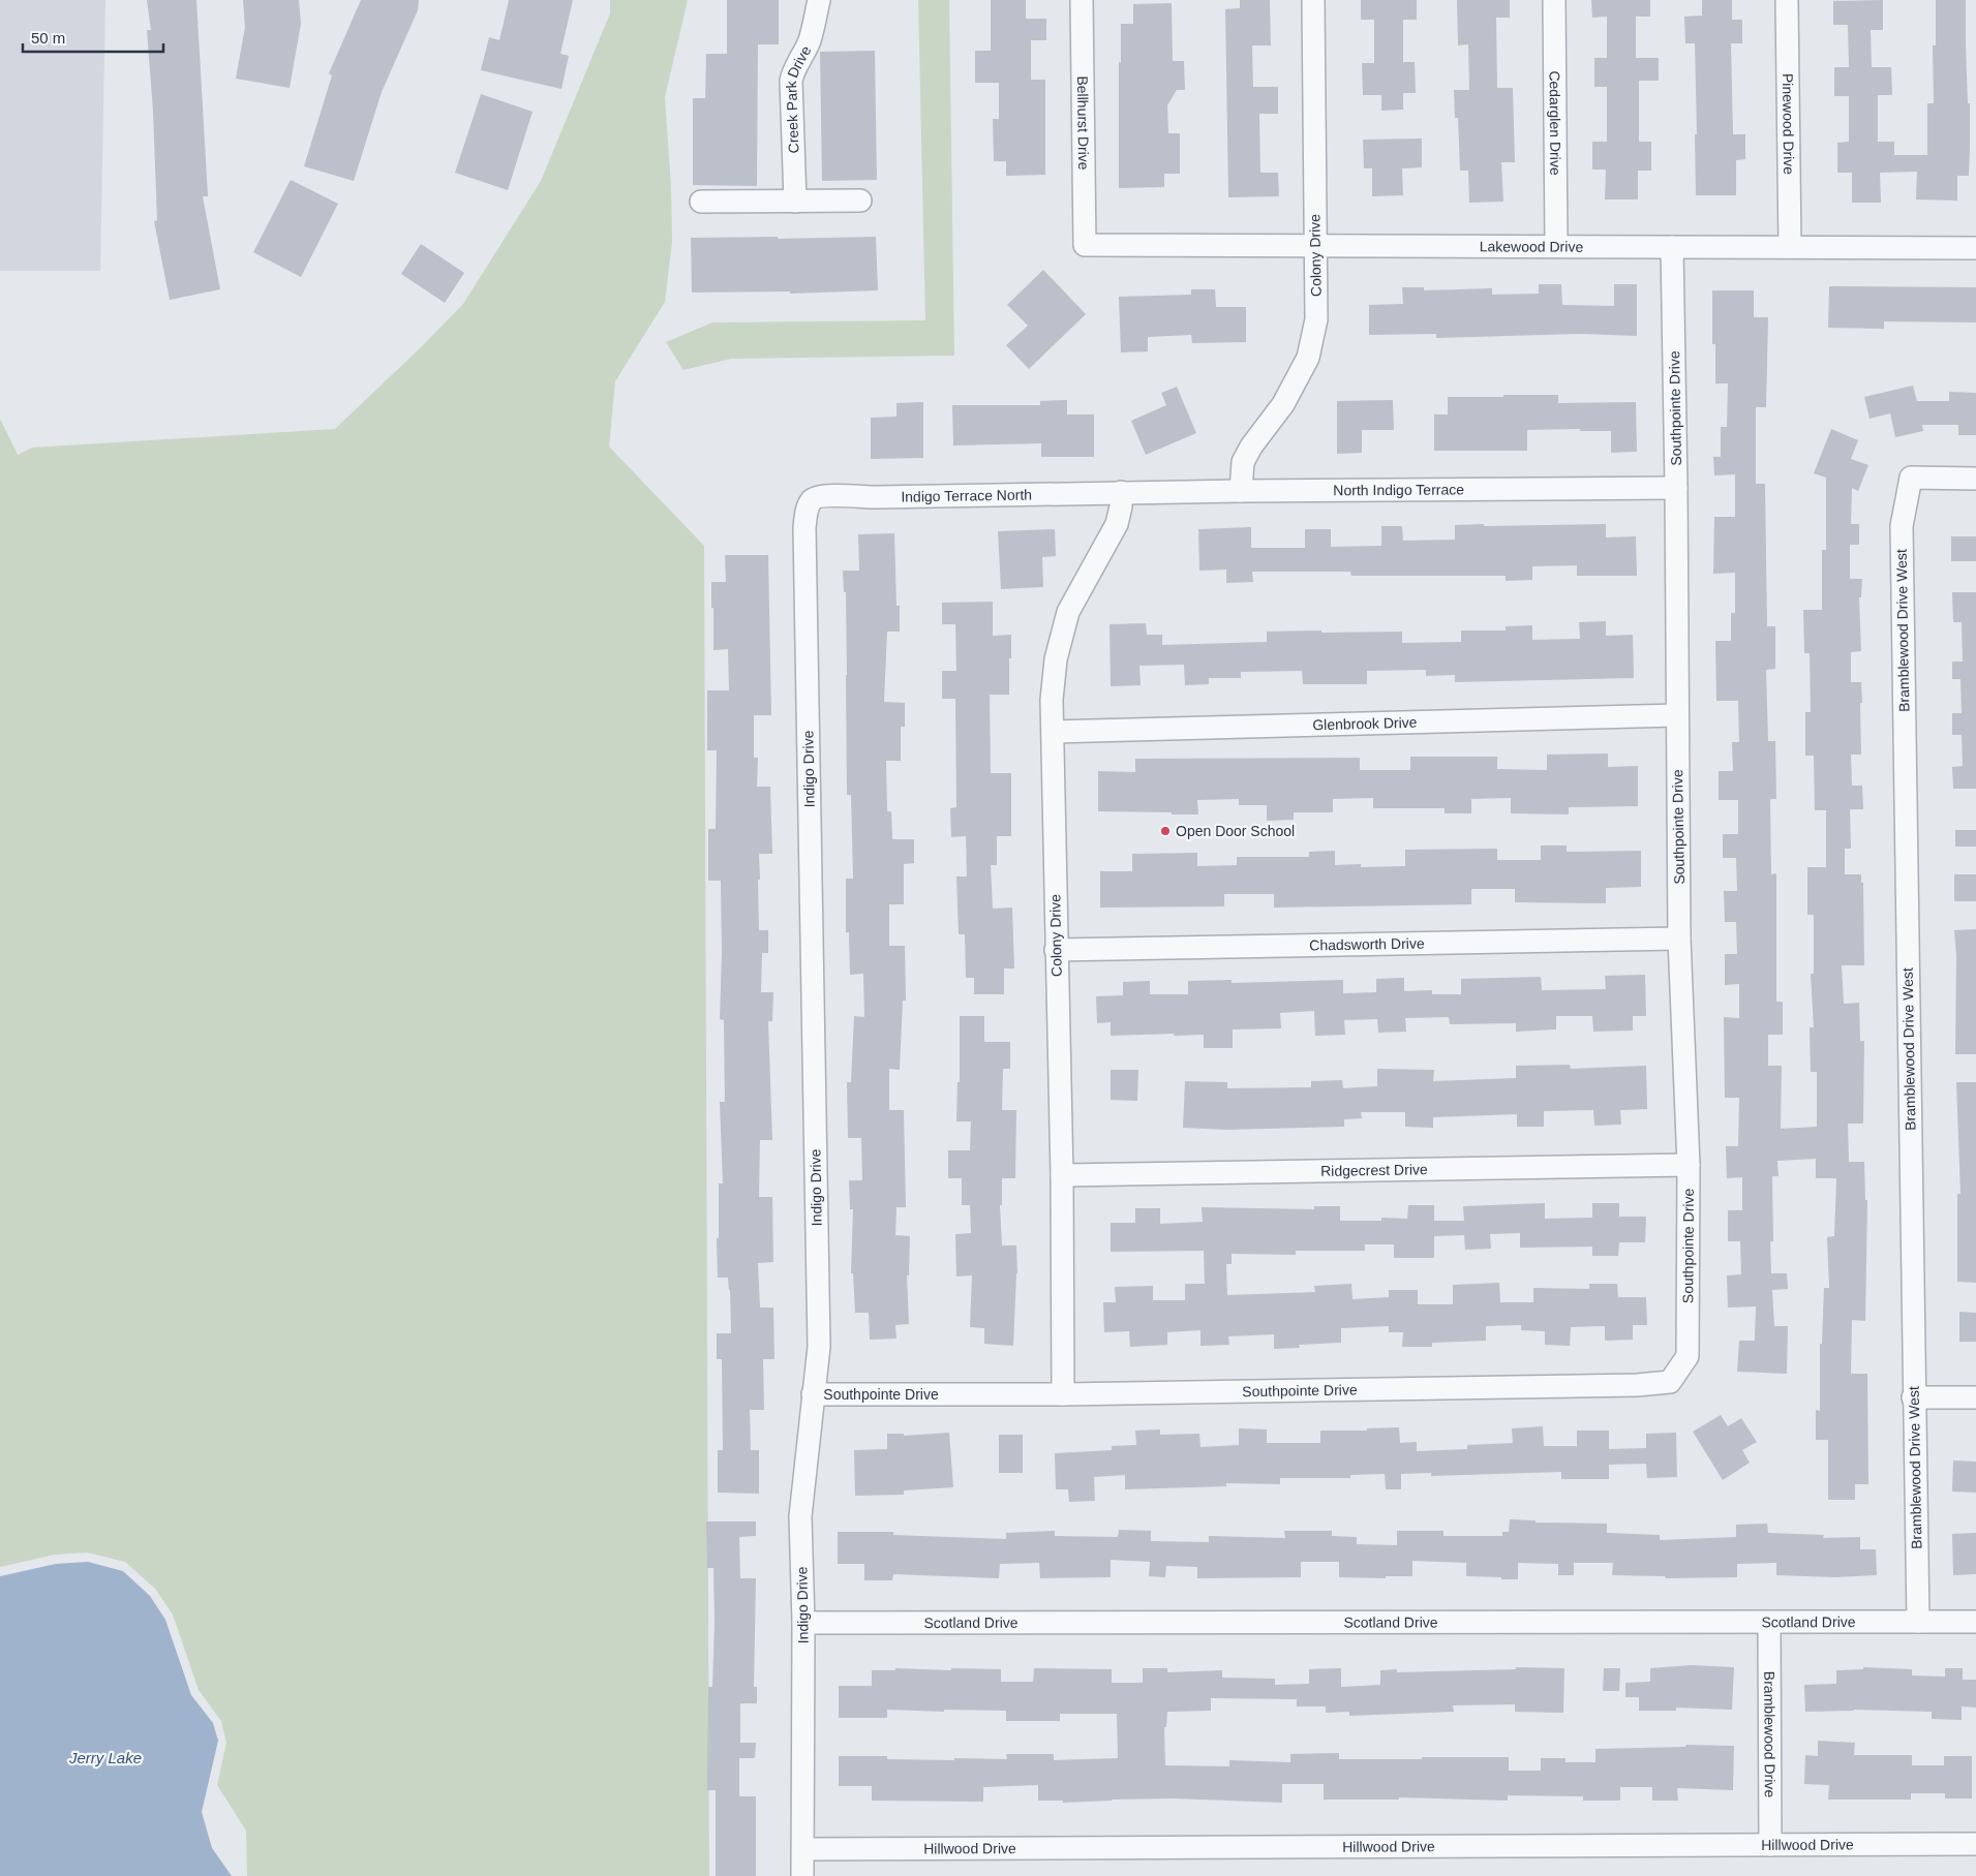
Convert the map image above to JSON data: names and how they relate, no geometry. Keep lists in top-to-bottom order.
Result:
{
  "streets": {
    "street": [
      "Creek Park Drive",
      "Bellhurst Drive",
      "Cedarglen Drive",
      "Pinewood Drive",
      "Lakewood Drive",
      "Colony Drive",
      "Southpointe Drive",
      "North Indigo Terrace",
      "Indigo Terrace North",
      "Bramblewood Drive West",
      "Glenbrook Drive",
      "Indigo Drive",
      "Chadsworth Drive",
      "Ridgecrest Drive",
      "Scotland Drive",
      "Bramblewood Drive",
      "Hillwood Drive"
    ]
  },
  "crossings": [
    ["Bellhurst Drive", "Lakewood Drive"],
    ["Cedarglen Drive", "Lakewood Drive"],
    ["Pinewood Drive", "Lakewood Drive"],
    ["Lakewood Drive", "Colony Drive"],
    ["Lakewood Drive", "Southpointe Drive"],
    ["Colony Drive", "Southpointe Drive"],
    ["Colony Drive", "North Indigo Terrace"],
    ["Colony Drive", "Indigo Terrace North"],
    ["Colony Drive", "Glenbrook Drive"],
    ["Colony Drive", "Chadsworth Drive"],
    ["Colony Drive", "Ridgecrest Drive"],
    ["Southpointe Drive", "North Indigo Terrace"],
    ["Southpointe Drive", "Glenbrook Drive"],
    ["Southpointe Drive", "Indigo Drive"],
    ["Southpointe Drive", "Chadsworth Drive"],
    ["Southpointe Drive", "Ridgecrest Drive"],
    ["North Indigo Terrace", "Indigo Terrace North"],
    ["Indigo Terrace North", "Indigo Drive"],
    ["Bramblewood Drive West", "Scotland Drive"],
    ["Indigo Drive", "Scotland Drive"],
    ["Indigo Drive", "Hillwood Drive"],
    ["Scotland Drive", "Bramblewood Drive"],
    ["Bramblewood Drive", "Hillwood Drive"]
  ],
  "water": ["Jerry Lake"],
  "places": ["Open Door School"],
  "scale_bar": "50 m"
}
